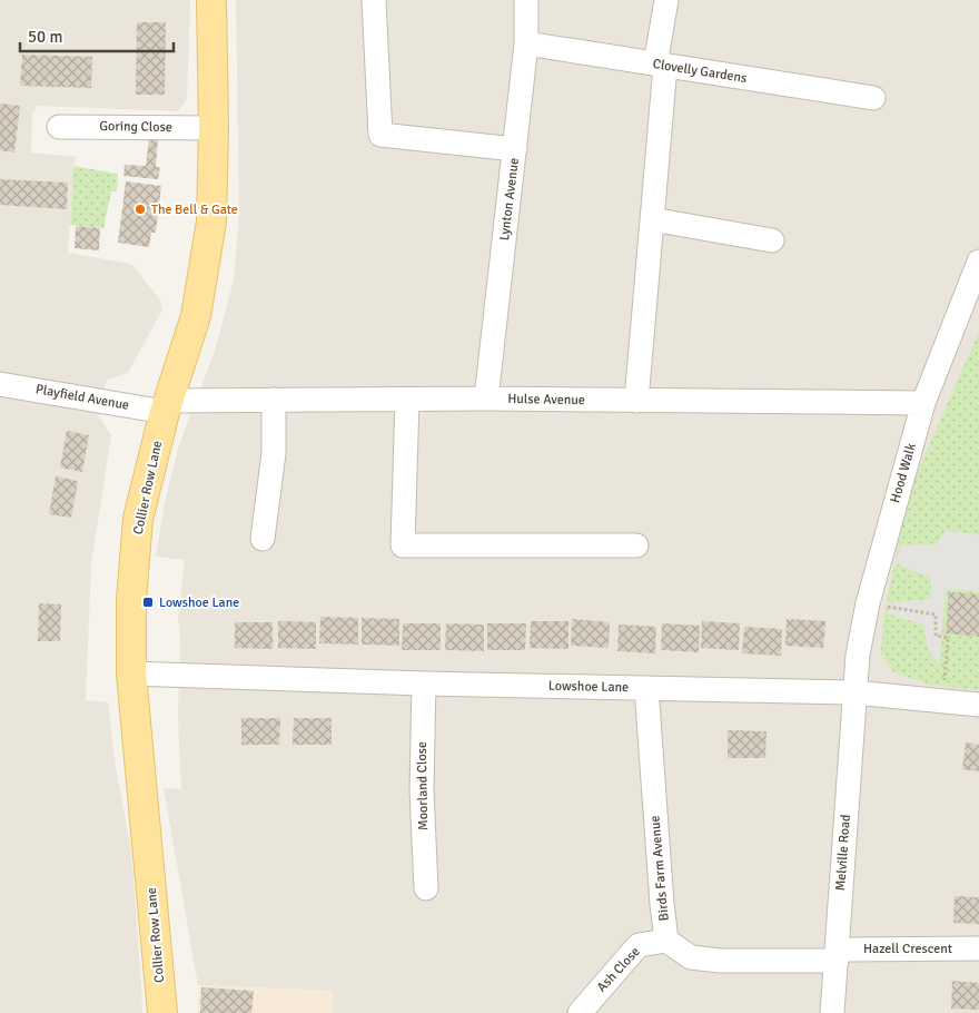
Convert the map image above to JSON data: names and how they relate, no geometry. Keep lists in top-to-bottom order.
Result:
{
  "streets": {
    "main road": ["Collier Row Lane"],
    "street": [
      "Clovelly Gardens",
      "Goring Close",
      "Lynton Avenue",
      "Playfield Avenue",
      "Hulse Avenue",
      "Hood Walk",
      "Lowshoe Lane",
      "Moorland Close",
      "Melville Road",
      "Birds Farm Avenue",
      "Hazell Crescent",
      "Ash Close"
    ]
  },
  "crossings": [
    ["Clovelly Gardens", "Lynton Avenue"],
    ["Goring Close", "Collier Row Lane"],
    ["Lynton Avenue", "Hulse Avenue"],
    ["Playfield Avenue", "Hulse Avenue"],
    ["Playfield Avenue", "Collier Row Lane"],
    ["Hulse Avenue", "Hood Walk"],
    ["Hulse Avenue", "Collier Row Lane"],
    ["Hood Walk", "Lowshoe Lane"],
    ["Hood Walk", "Melville Road"],
    ["Collier Row Lane", "Lowshoe Lane"],
    ["Lowshoe Lane", "Moorland Close"],
    ["Lowshoe Lane", "Melville Road"],
    ["Lowshoe Lane", "Birds Farm Avenue"],
    ["Melville Road", "Birds Farm Avenue"],
    ["Melville Road", "Hazell Crescent"],
    ["Birds Farm Avenue", "Hazell Crescent"],
    ["Birds Farm Avenue", "Ash Close"]
  ],
  "places": {
    "other": ["The Bell & Gate"],
    "transit": ["Lowshoe Lane"]
  },
  "scale_bar": "50 m"
}
